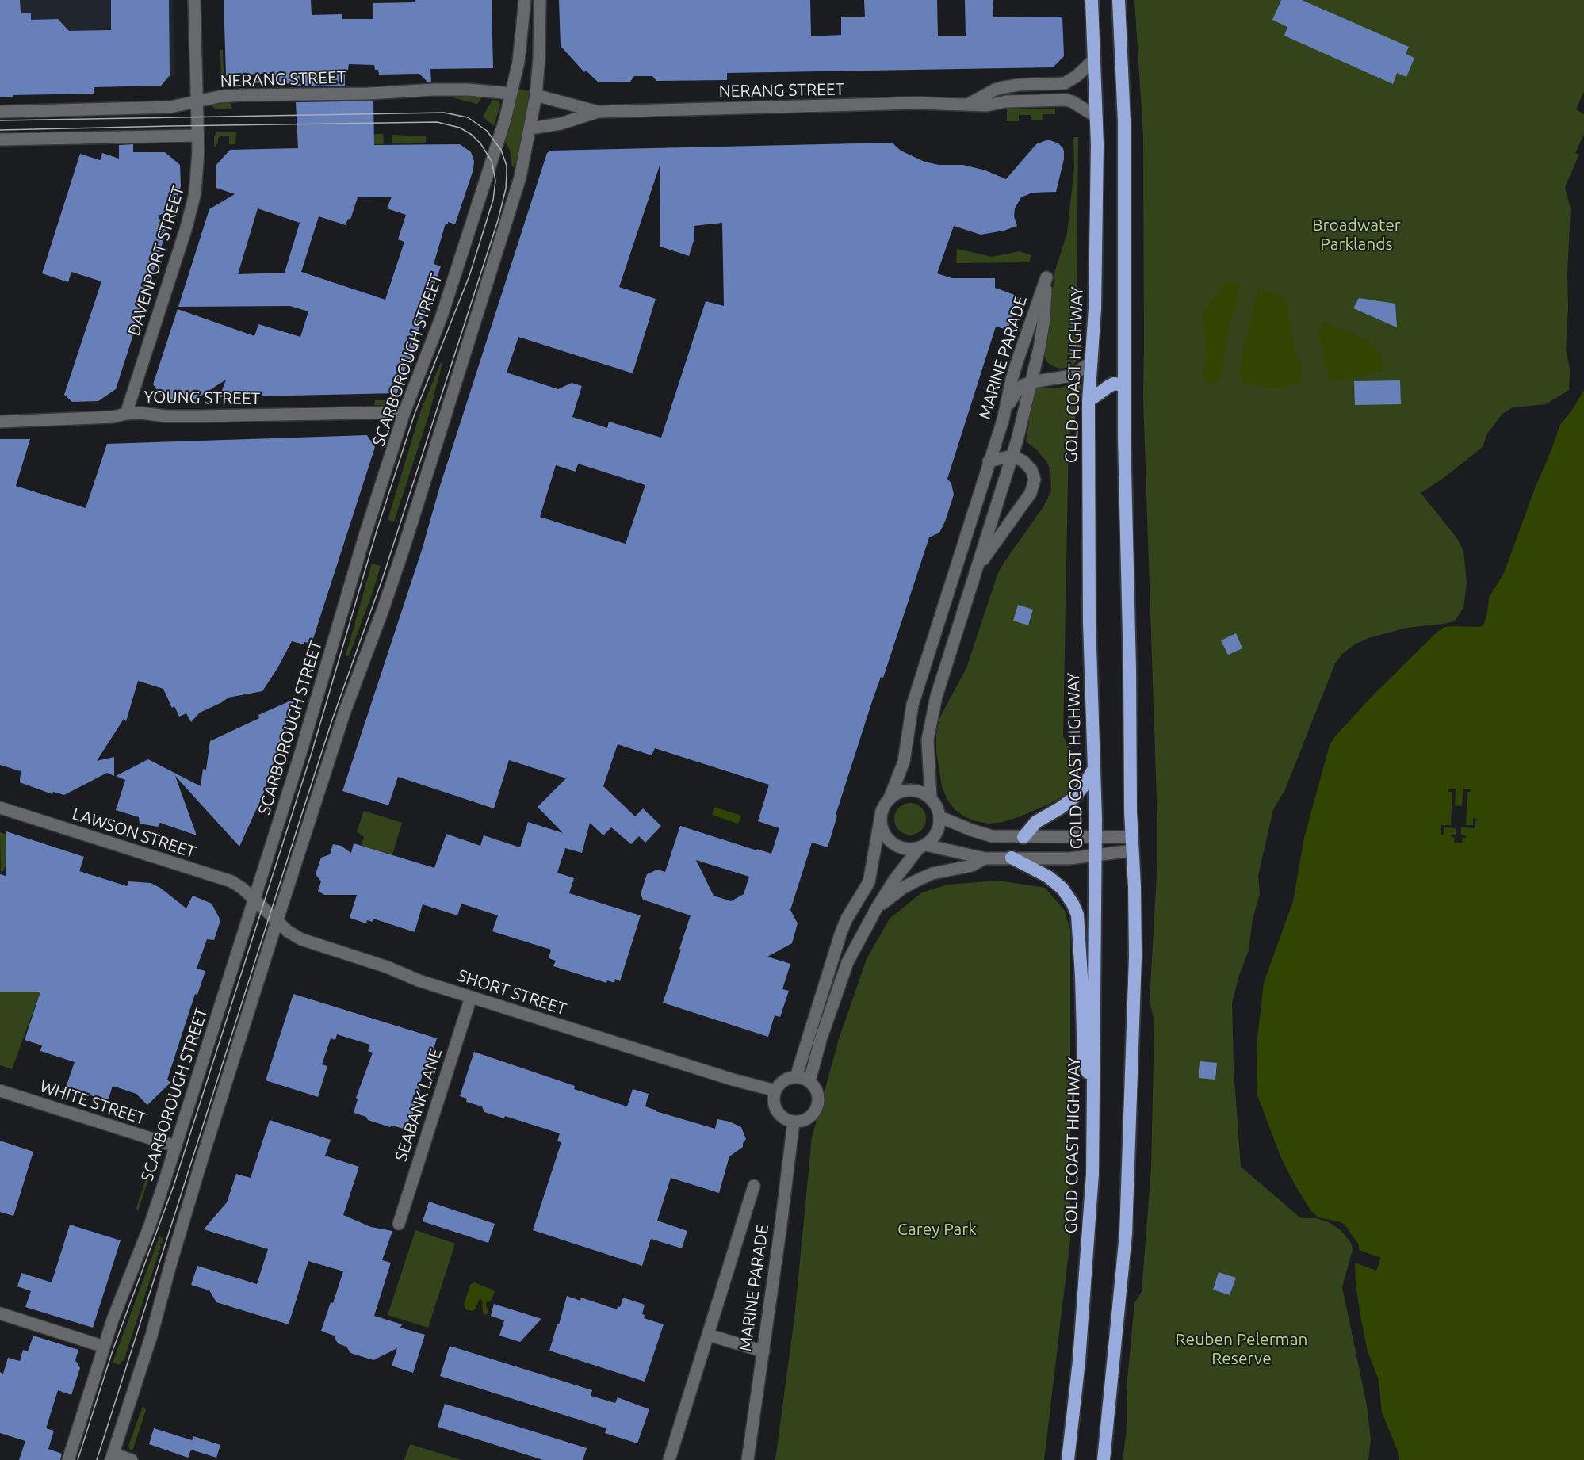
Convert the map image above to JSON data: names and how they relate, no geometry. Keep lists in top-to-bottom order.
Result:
{
  "streets": {
    "highway": ["GOLD COAST HIGHWAY"],
    "street": [
      "NERANG STREET",
      "DAVENPORT STREET",
      "MARINE PARADE",
      "SCARBOROUGH STREET",
      "YOUNG STREET",
      "LAWSON STREET",
      "SHORT STREET",
      "WHITE STREET",
      "SEABANK LANE"
    ]
  },
  "crossings": [
    ["NERANG STREET", "DAVENPORT STREET"],
    ["NERANG STREET", "SCARBOROUGH STREET"],
    ["NERANG STREET", "GOLD COAST HIGHWAY"],
    ["DAVENPORT STREET", "YOUNG STREET"],
    ["MARINE PARADE", "SHORT STREET"],
    ["SCARBOROUGH STREET", "YOUNG STREET"],
    ["SCARBOROUGH STREET", "LAWSON STREET"],
    ["SCARBOROUGH STREET", "SHORT STREET"],
    ["SCARBOROUGH STREET", "WHITE STREET"],
    ["LAWSON STREET", "SHORT STREET"],
    ["SHORT STREET", "SEABANK LANE"]
  ],
  "parks": ["Broadwater Parklands", "Carey Park", "Reuben Pelerman Reserve"]
}
